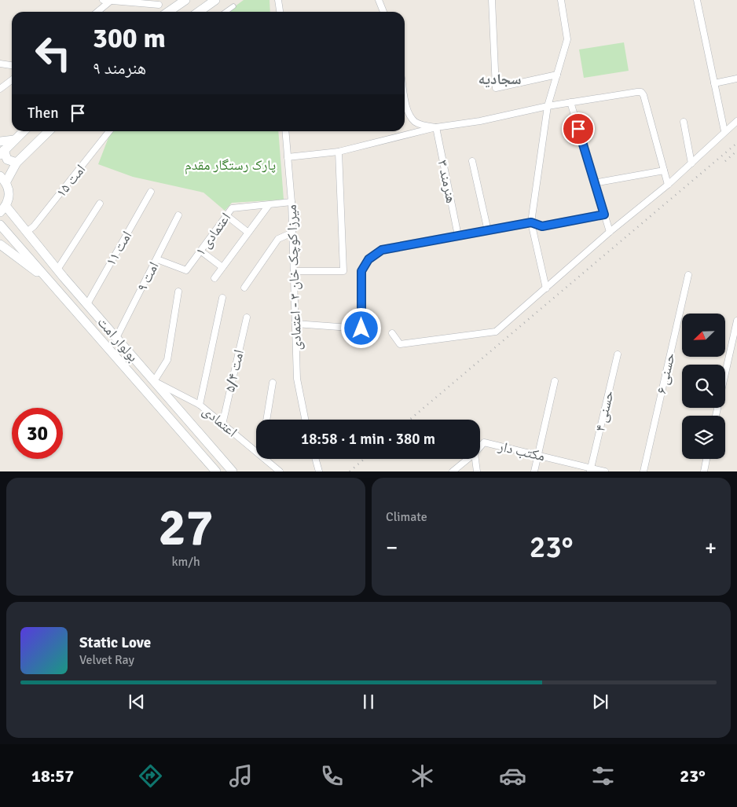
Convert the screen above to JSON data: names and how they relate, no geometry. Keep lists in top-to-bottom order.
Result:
{
  "streets": {
    "main road": ["بولوار امت"],
    "street": [
      "امت ۱۵",
      "هنرمند ۳",
      "اعتمادی ۱",
      "امت ۱۱",
      "امت ۹",
      "میرزا کوچک خان ۳ - اعتمادی",
      "امت ۵/۴",
      "حسنی ۶",
      "حسنی ۴",
      "اعتمادی",
      "مکتب دار"
    ]
  },
  "crossings": [
    ["امت ۱۵", "بولوار امت"],
    ["اعتمادی ۱", "امت ۹"],
    ["اعتمادی ۱", "میرزا کوچک خان ۳ - اعتمادی"],
    ["امت ۱۱", "بولوار امت"],
    ["امت ۹", "بولوار امت"],
    ["بولوار امت", "اعتمادی"],
    ["امت ۵/۴", "اعتمادی"],
    ["حسنی ۴", "مکتب دار"]
  ],
  "districts": ["سجادیه"],
  "parks": ["پارک رستگار مقدم"],
  "north": "bottom left",
  "page": {
    "turn": ["300 m", "هنرمند ۹"],
    "then": "Then",
    "limit": "30",
    "trip": "18:58 · 1 min · 380 m",
    "tile": [
      ["27", "km/h"],
      "Climate"
    ],
    "heat": ["−", "23°", "+"],
    "song": ["Static Love", "Velvet Ray"],
    "tabs": ["18:57", "23°"]
  }
}
